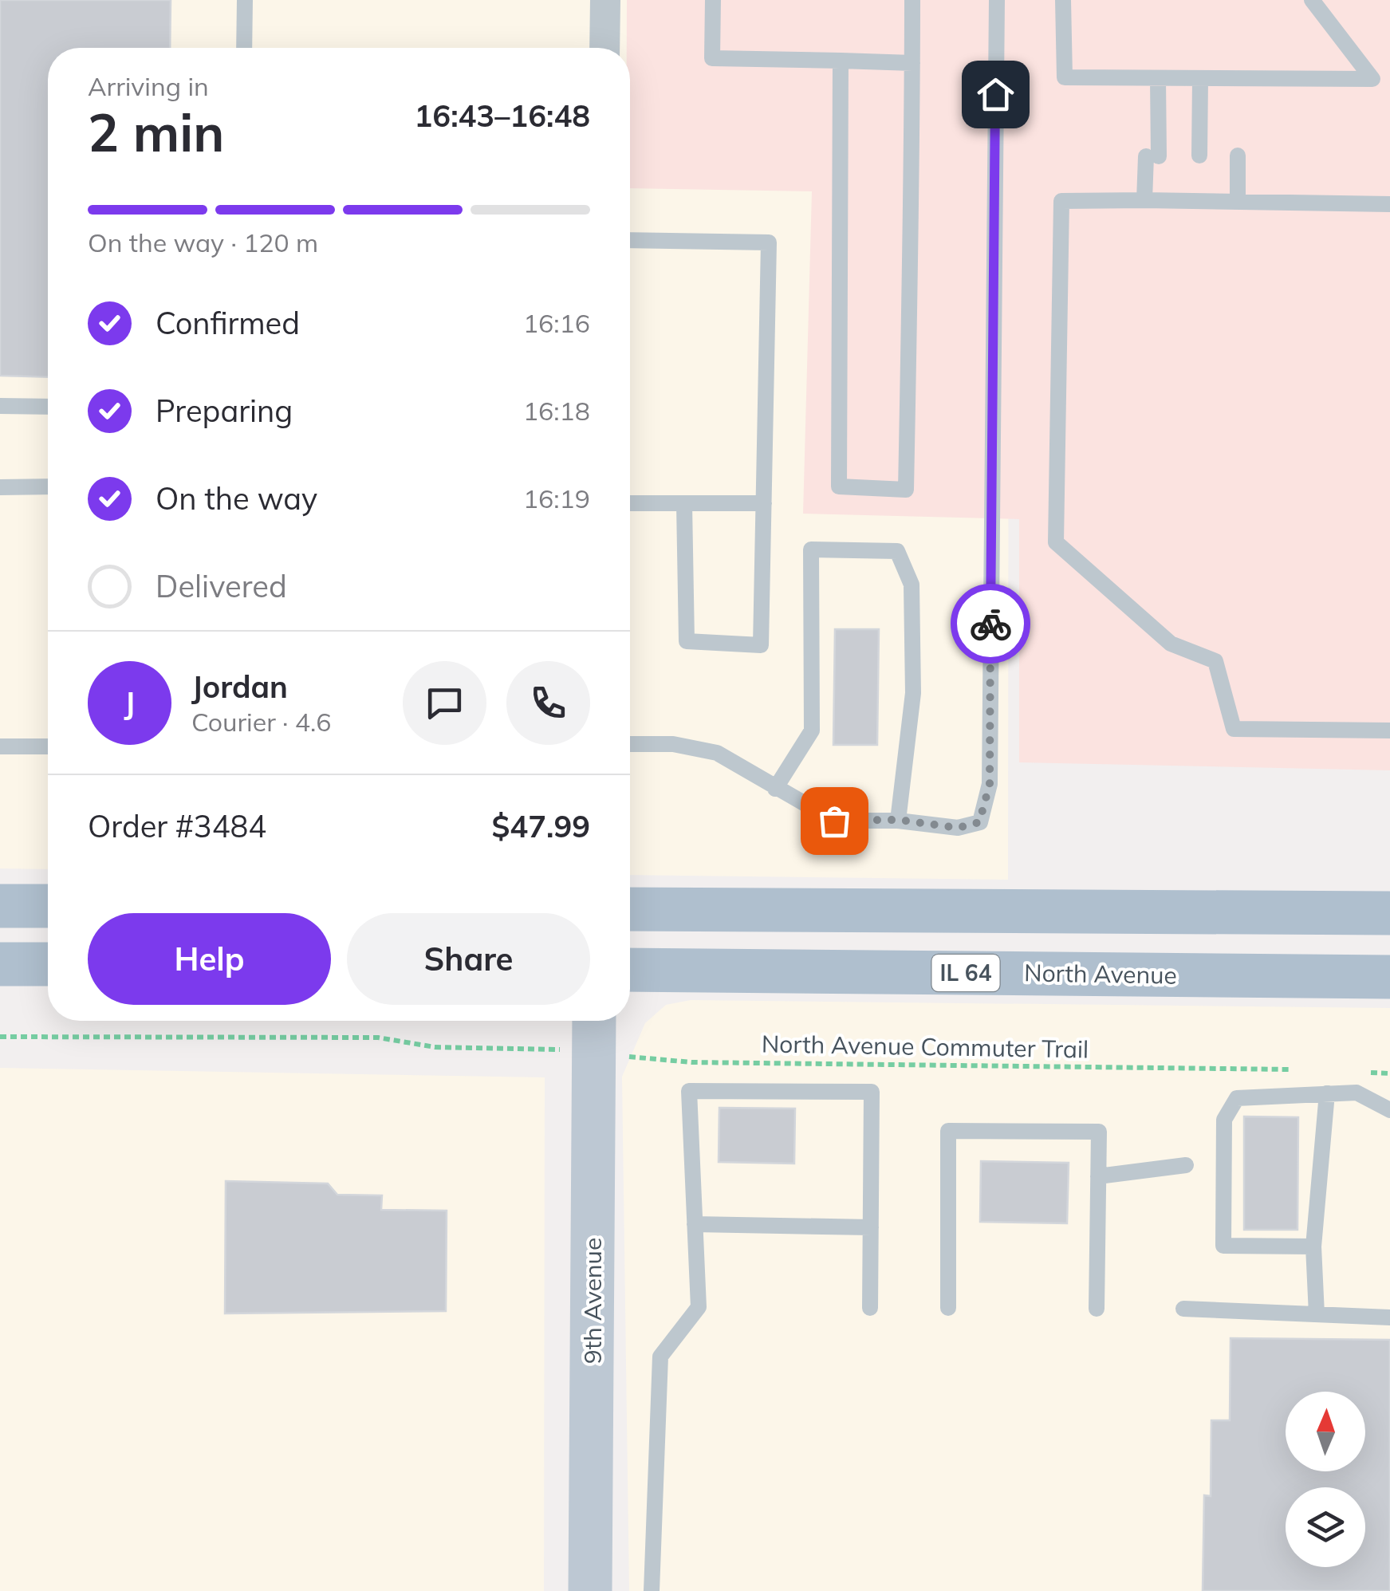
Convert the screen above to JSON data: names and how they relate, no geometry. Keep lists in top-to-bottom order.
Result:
{
  "streets": {
    "main road": ["IL 64", "North Avenue"],
    "street": ["9th Avenue"],
    "path": ["North Avenue Commuter Trail"]
  },
  "north": "top",
  "page": {
    "heading": ["2 min", "Arriving in", "16:43–16:48"],
    "panel": [
      "Jordan",
      "Courier · 4.6",
      "Order #3484",
      "$47.99"
    ],
    "bar": "On the way · 120 m",
    "list": [
      ["Confirmed", "16:16"],
      ["Preparing", "16:18"],
      ["On the way", "16:19"],
      "Delivered"
    ],
    "round": "J",
    "buttons": ["Help", "Share"]
  }
}
